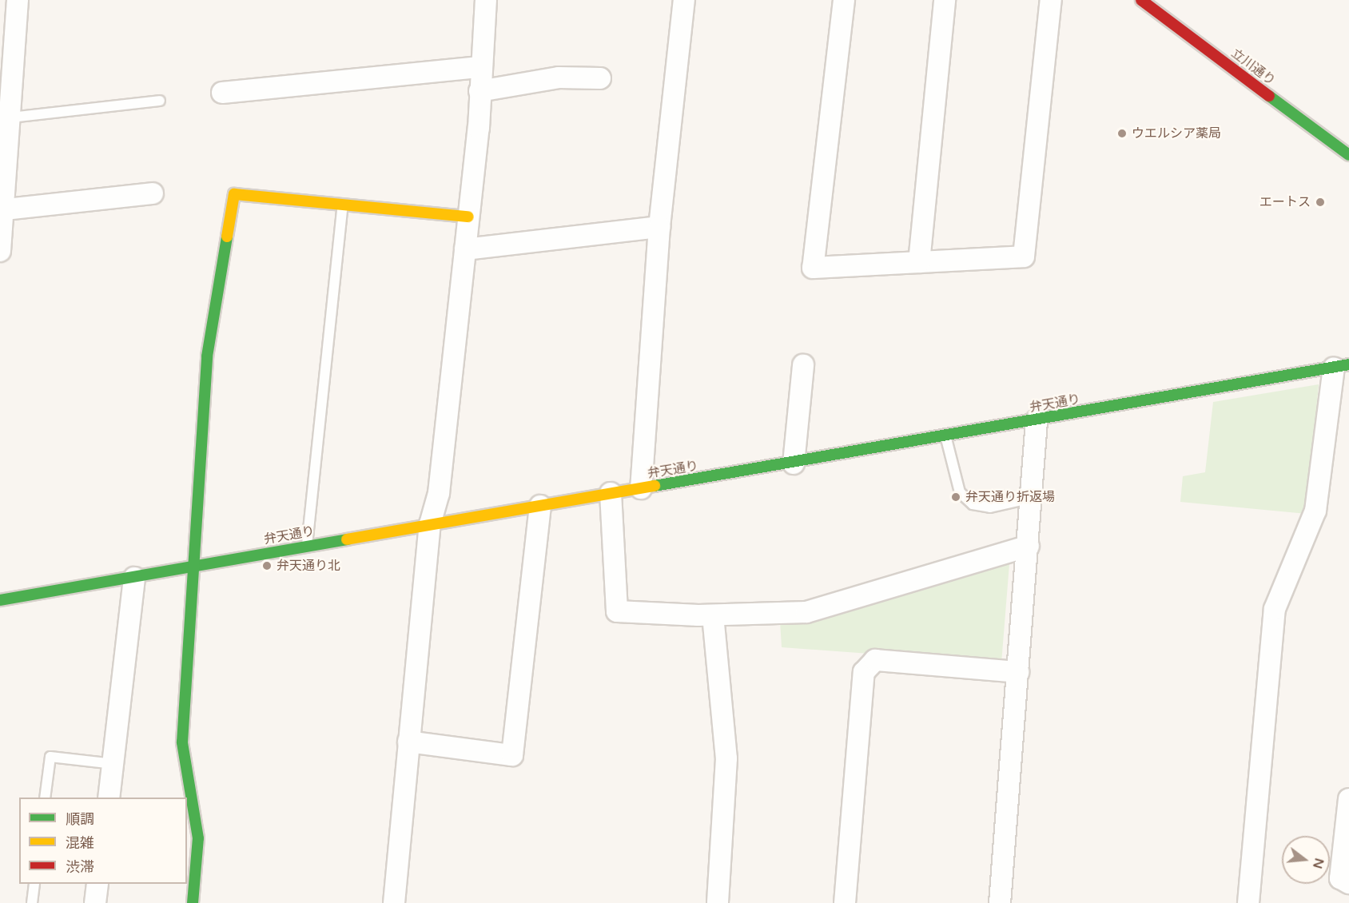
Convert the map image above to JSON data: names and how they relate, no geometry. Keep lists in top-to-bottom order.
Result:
{
  "streets": {
    "street": ["立川通り", "弁天通り"]
  },
  "places": [
    "ウエルシア薬局",
    "エートス",
    "弁天通り折返場",
    "弁天通り北"
  ],
  "legend": ["順調", "混雑", "渋滞"],
  "north": "right"
}
